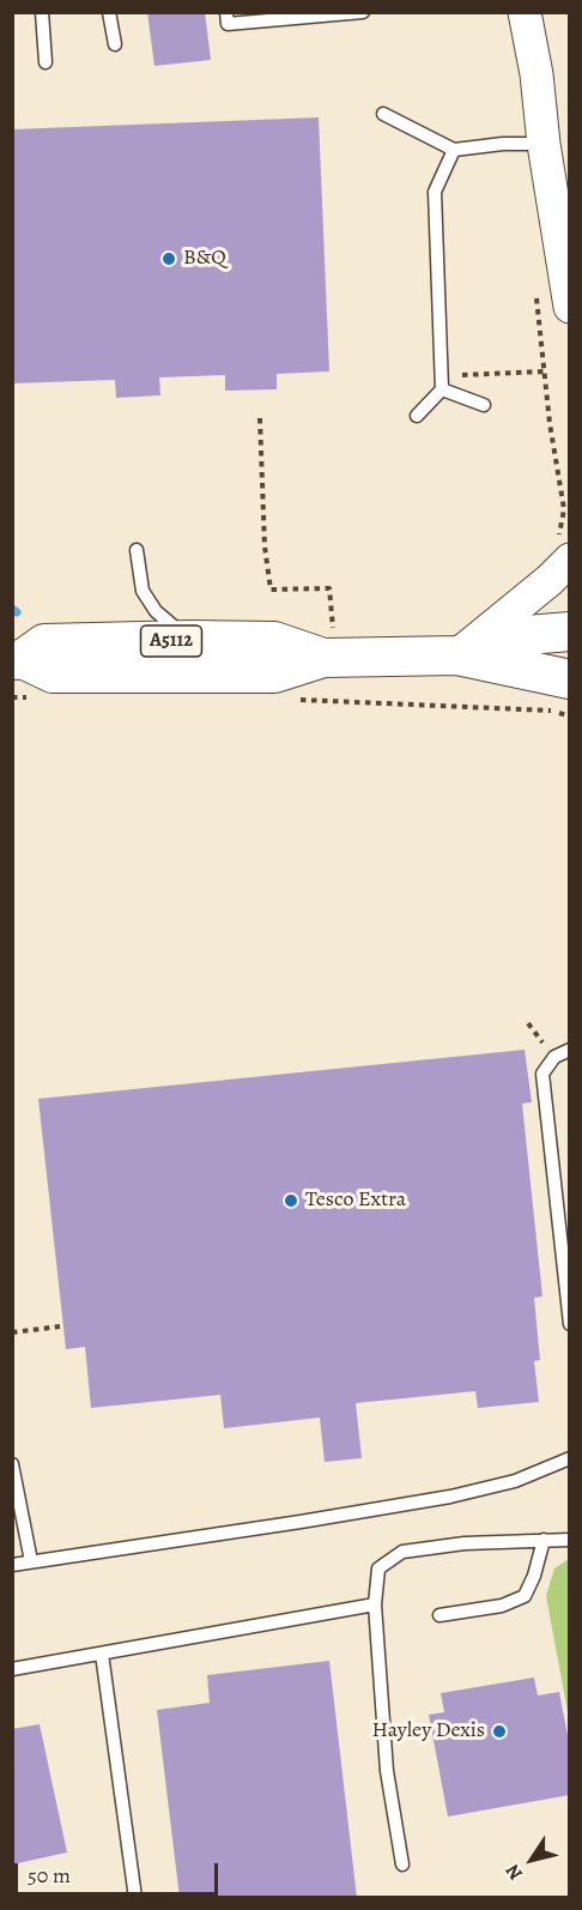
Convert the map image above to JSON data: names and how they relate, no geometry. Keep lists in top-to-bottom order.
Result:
{
  "streets": {
    "main road": ["A5112"]
  },
  "places": ["B&Q", "Tesco Extra", "Hayley Dexis"],
  "scale_bar": "50 m",
  "north": "bottom left"
}
